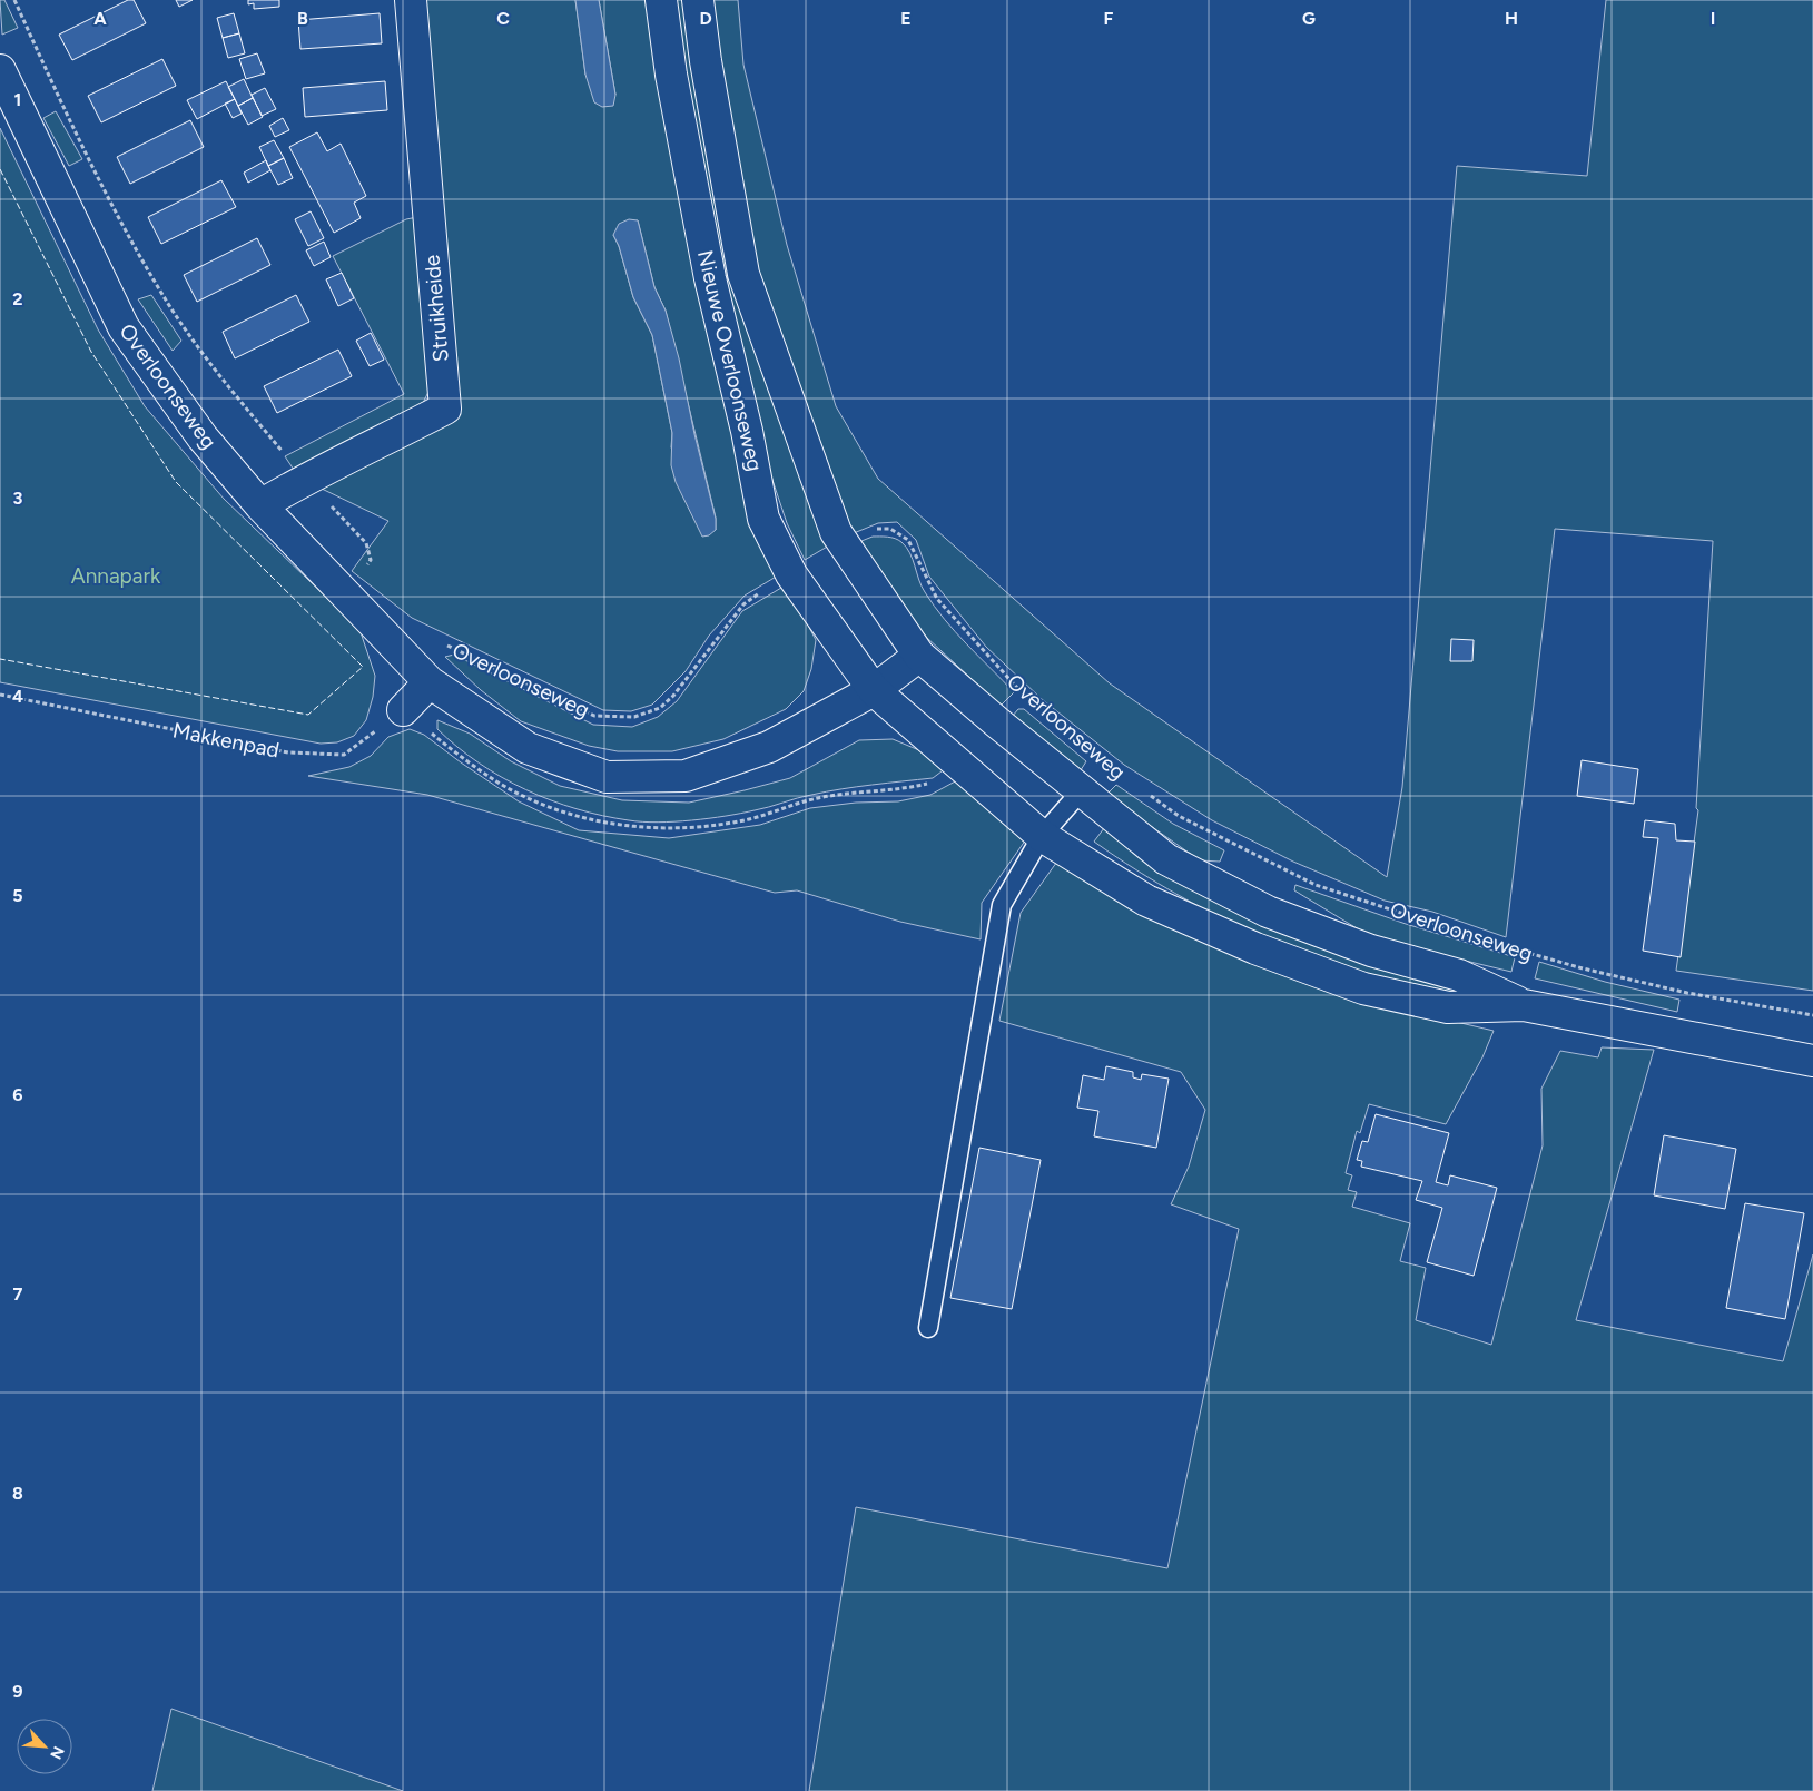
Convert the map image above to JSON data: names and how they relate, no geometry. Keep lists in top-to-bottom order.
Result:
{
  "streets": {
    "street": ["Struikheide", "Nieuwe Overloonseweg", "Overloonseweg"],
    "path": ["Makkenpad"]
  },
  "crossings": [
    ["Struikheide", "Overloonseweg"],
    ["Nieuwe Overloonseweg", "Overloonseweg"]
  ],
  "parks": ["Annapark"],
  "north": "bottom right",
  "grid": {
    "columns": [
      "A",
      "B",
      "C",
      "D",
      "E",
      "F",
      "G",
      "H",
      "I"
    ],
    "rows": [
      "1",
      "2",
      "3",
      "4",
      "5",
      "6",
      "7",
      "8",
      "9"
    ]
  }
}
